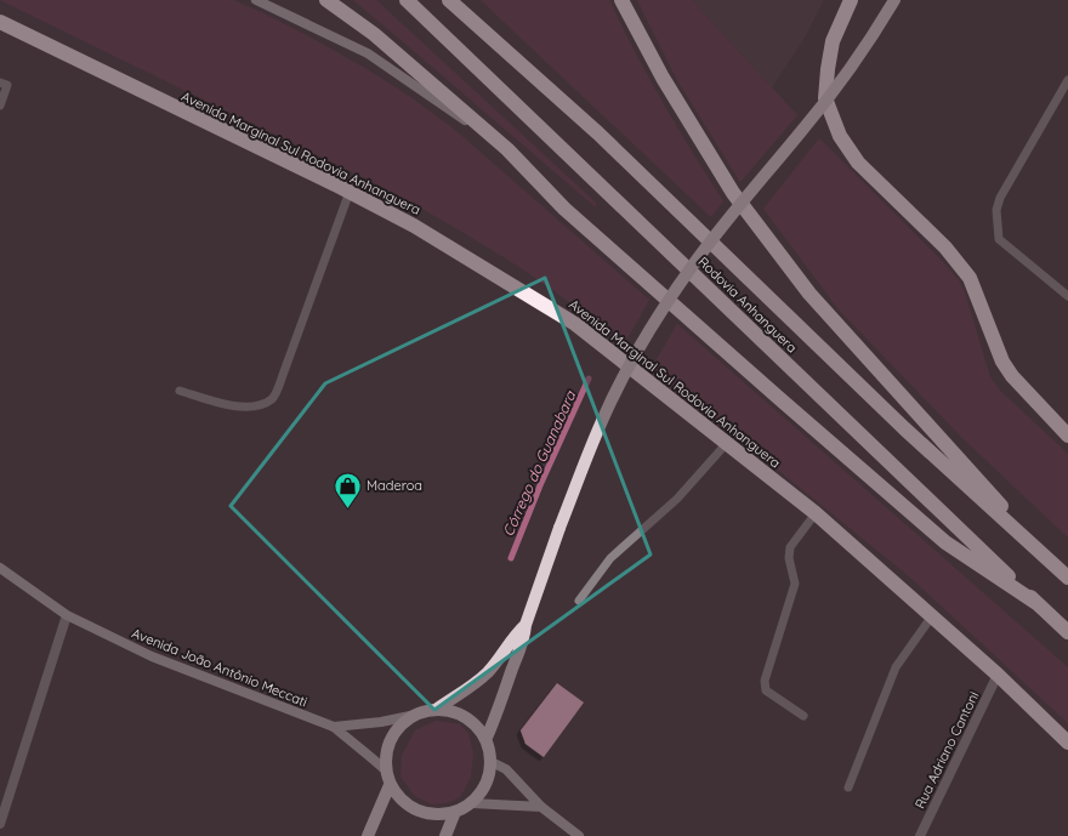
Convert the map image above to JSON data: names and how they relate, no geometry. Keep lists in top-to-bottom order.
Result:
{
  "streets": {
    "highway": ["Avenida Marginal Sul Rodovia Anhanguera", "Rodovia Anhanguera"],
    "main road": ["Avenida João Antônio Meccati"],
    "street": ["Rua Adriano Cantoni"]
  },
  "crossings": [
    ["Avenida Marginal Sul Rodovia Anhanguera", "Rua Adriano Cantoni"]
  ],
  "water": ["Córrego do Guanabara"],
  "places": {
    "shop": ["Maderoa"]
  }
}
